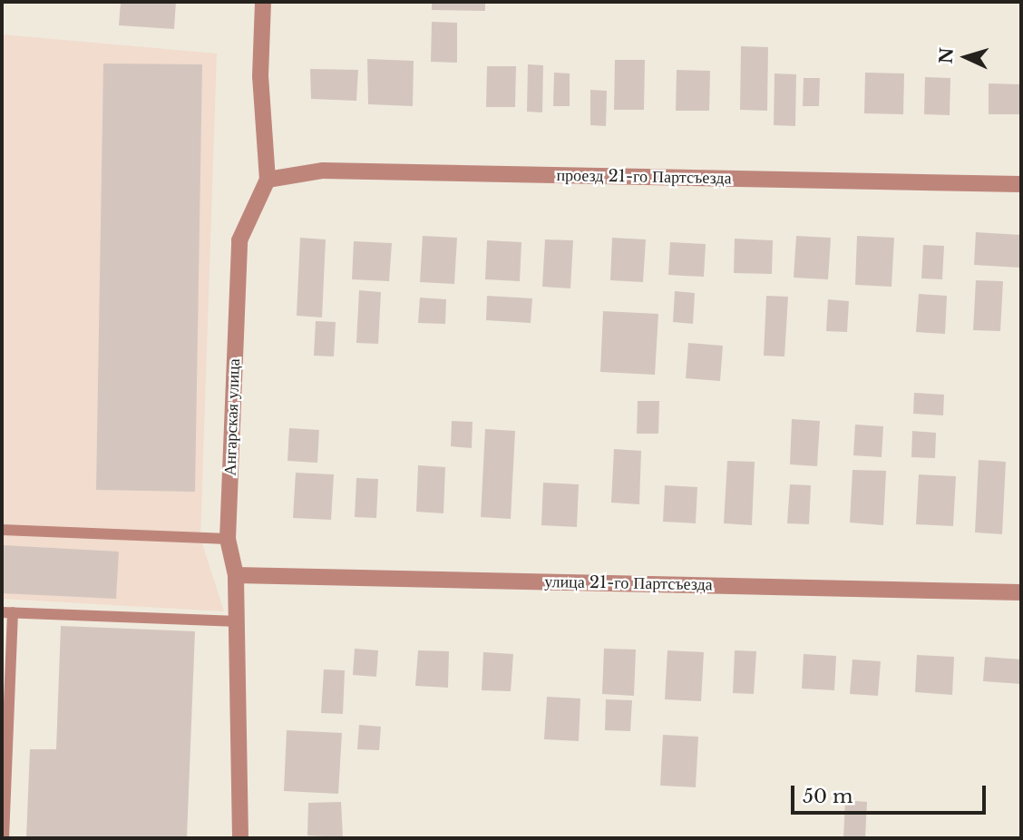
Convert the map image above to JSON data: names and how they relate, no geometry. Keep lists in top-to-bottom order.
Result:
{
  "streets": {
    "street": ["проезд 21-го Партсъезда", "Ангарская улица", "улица 21-го Партсъезда"]
  },
  "crossings": [
    ["проезд 21-го Партсъезда", "Ангарская улица"],
    ["Ангарская улица", "улица 21-го Партсъезда"]
  ],
  "scale_bar": "50 m",
  "north": "left"
}
